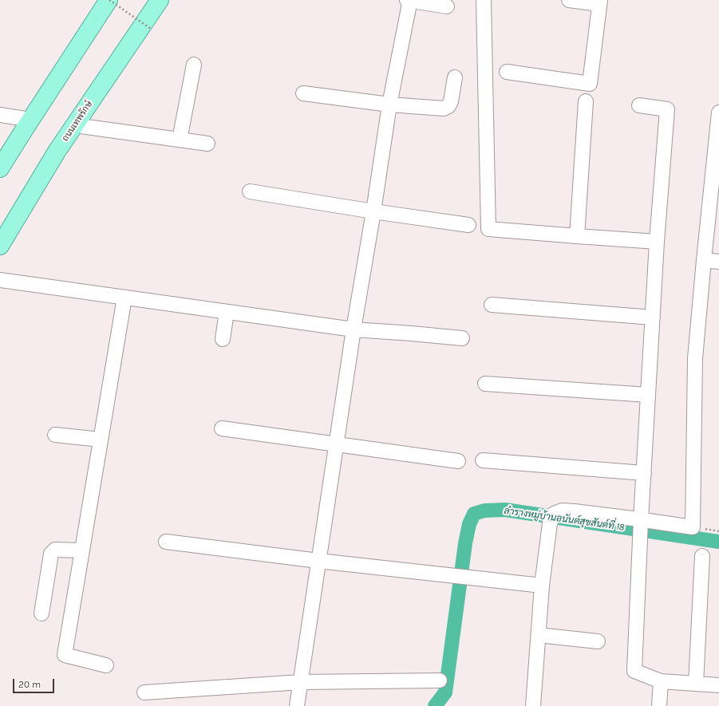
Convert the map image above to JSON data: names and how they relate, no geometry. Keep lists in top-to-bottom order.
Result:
{
  "streets": {
    "main road": ["ถนนเทพรักษ์"]
  },
  "water": ["ลำรางหมู่บ้านอนันต์สุขสันต์ที่ 18"],
  "scale_bar": "20 m"
}
